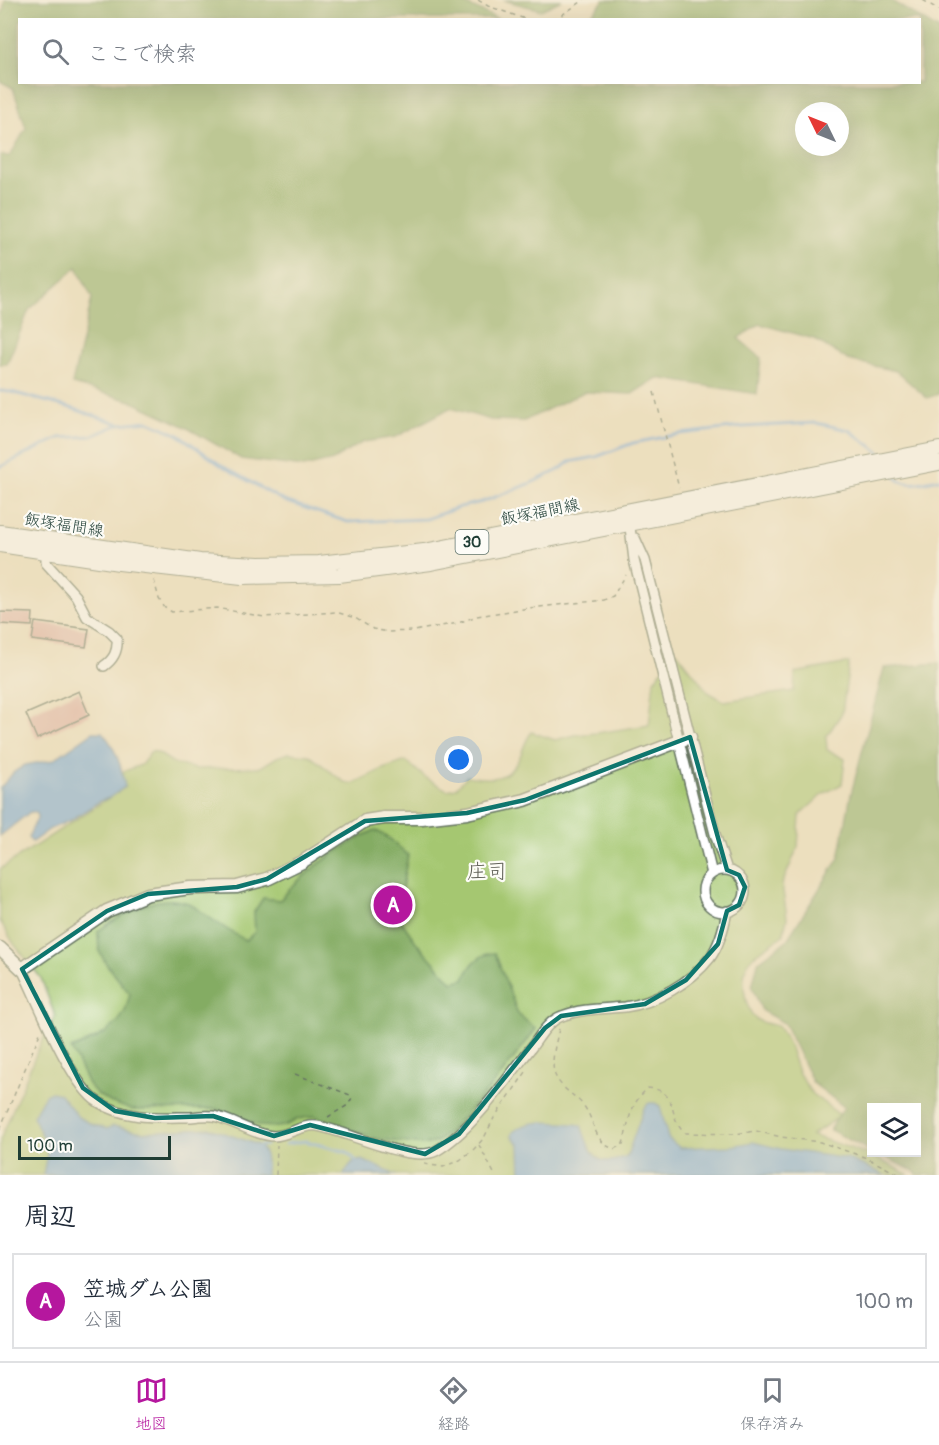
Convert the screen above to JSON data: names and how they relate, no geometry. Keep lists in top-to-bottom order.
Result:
{
  "streets": {
    "main road": ["飯塚福間線", "30"]
  },
  "districts": ["庄司"],
  "scale_bar": "100 m",
  "north": "top left",
  "page": {
    "search": "ここで検索",
    "pins": "A",
    "scale": "100 m",
    "heading": "周辺",
    "list": [
      {
        "mark": "A",
        "name": "笠城ダム公園",
        "note": "公園",
        "value": "100 m"
      }
    ],
    "nav": ["地図", "経路", "保存済み"]
  }
}
